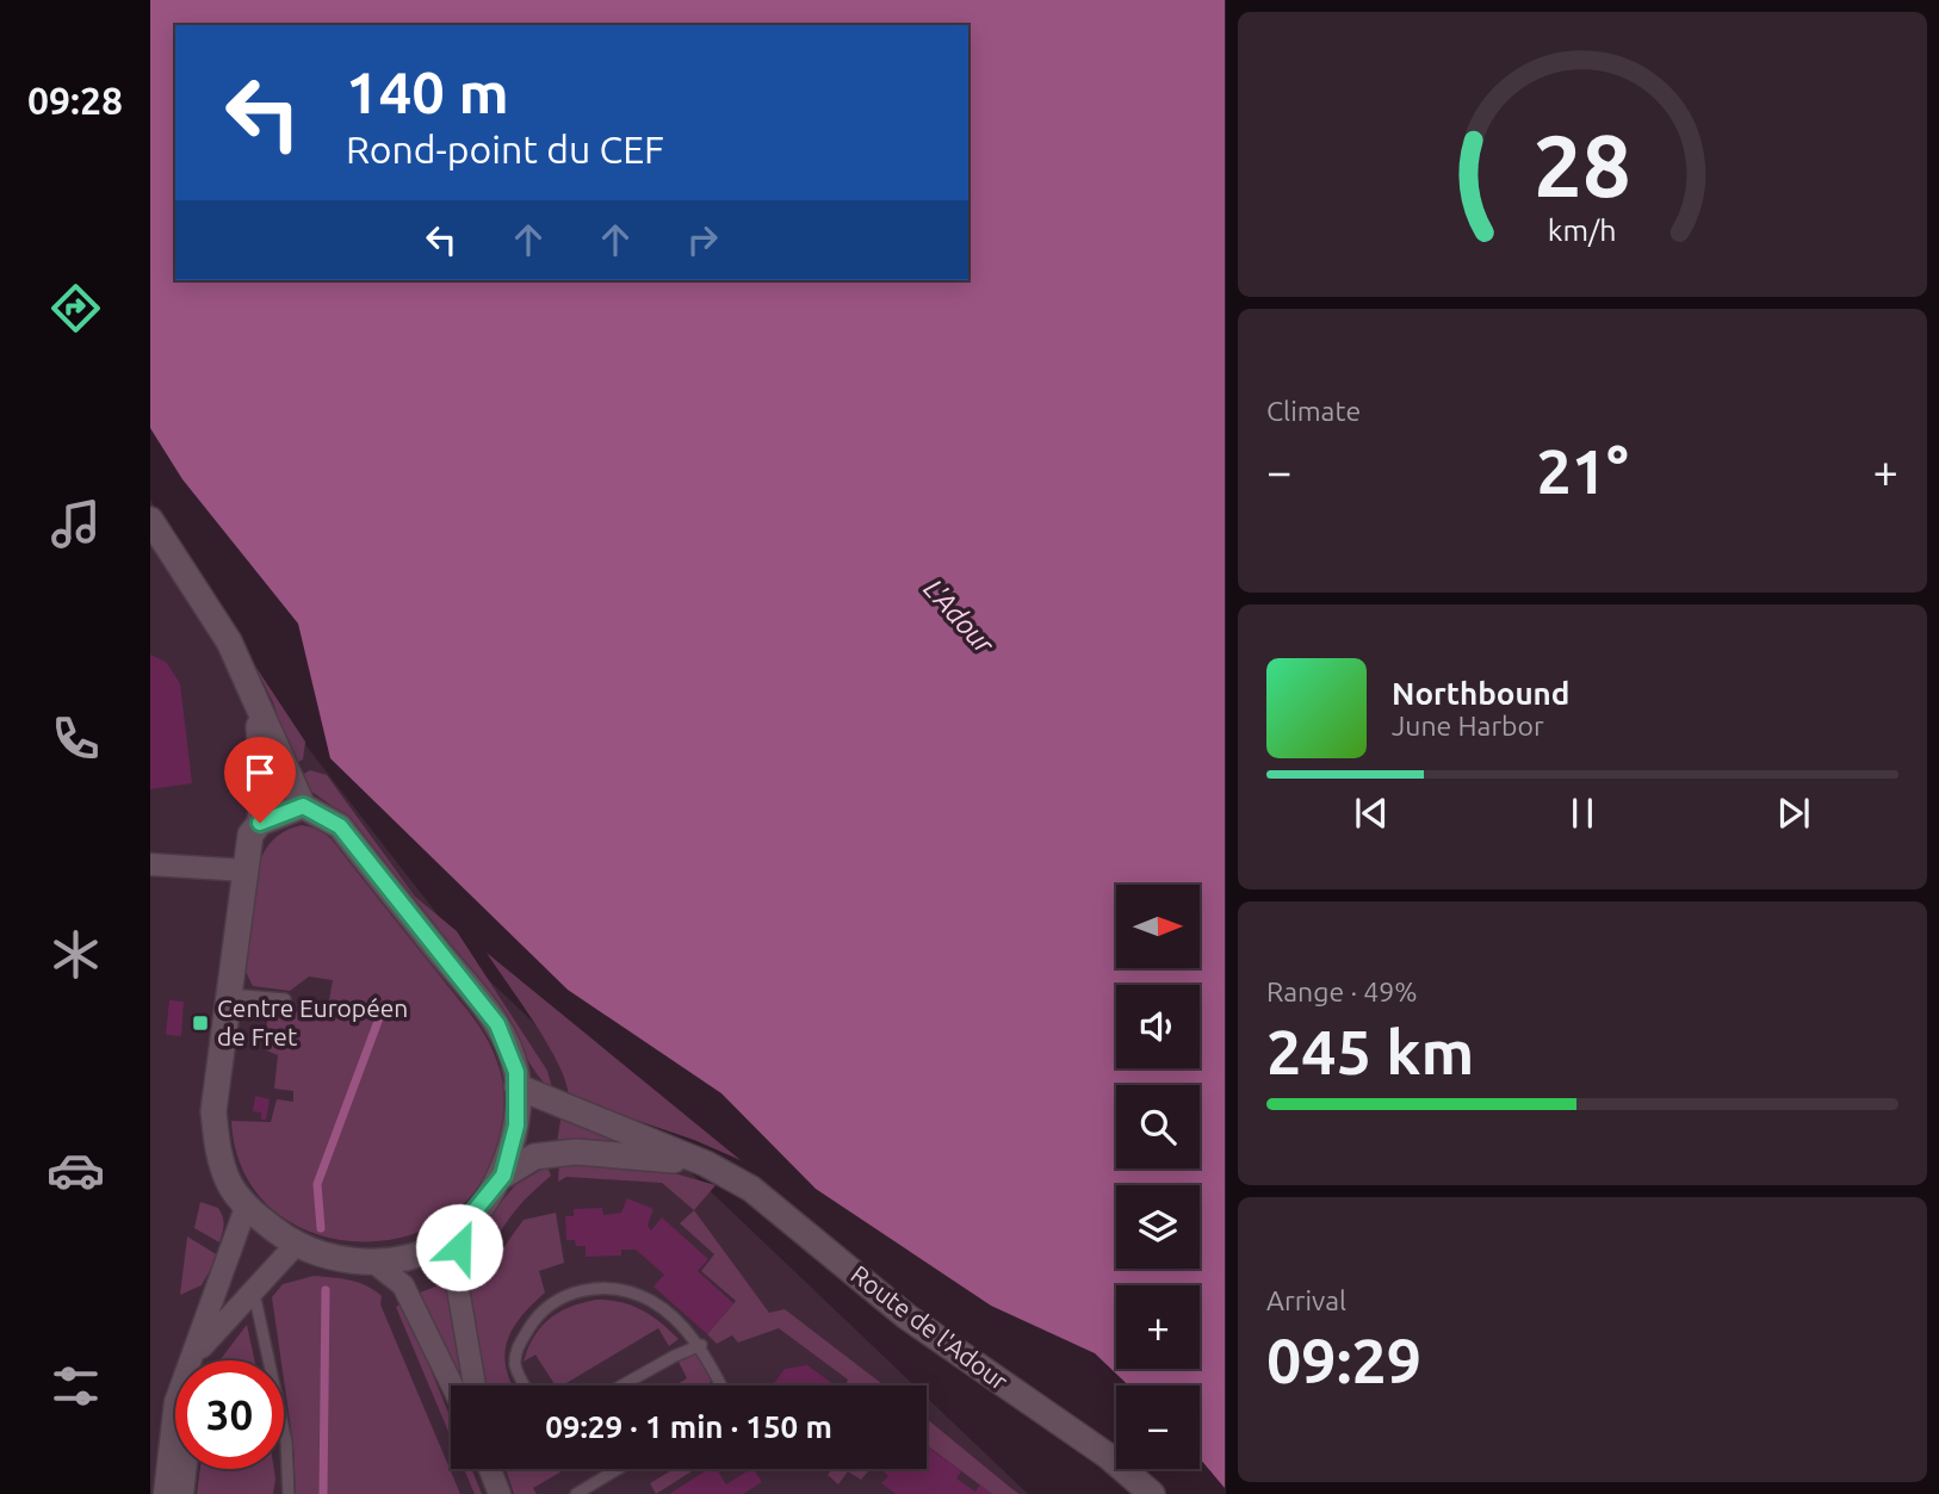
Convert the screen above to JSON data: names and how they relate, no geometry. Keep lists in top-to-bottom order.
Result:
{
  "streets": {
    "main road": ["Route de l'Adour"]
  },
  "water": ["L'Adour"],
  "places": {
    "transit": ["Centre Européen de Fret"]
  },
  "north": "right",
  "page": {
    "tabs": "09:28",
    "turn": ["140 m", "Rond-point du CEF"],
    "tile": [
      "Climate",
      ["Range · 49%", "245 km"],
      ["Arrival", "09:29"]
    ],
    "heat": ["−", "21°", "+"],
    "song": ["Northbound", "June Harbor"],
    "map_buttons": ["+", "−"],
    "limit": "30",
    "trip": "09:29 · 1 min · 150 m",
    "gauge": ["28", "km/h"]
  }
}
